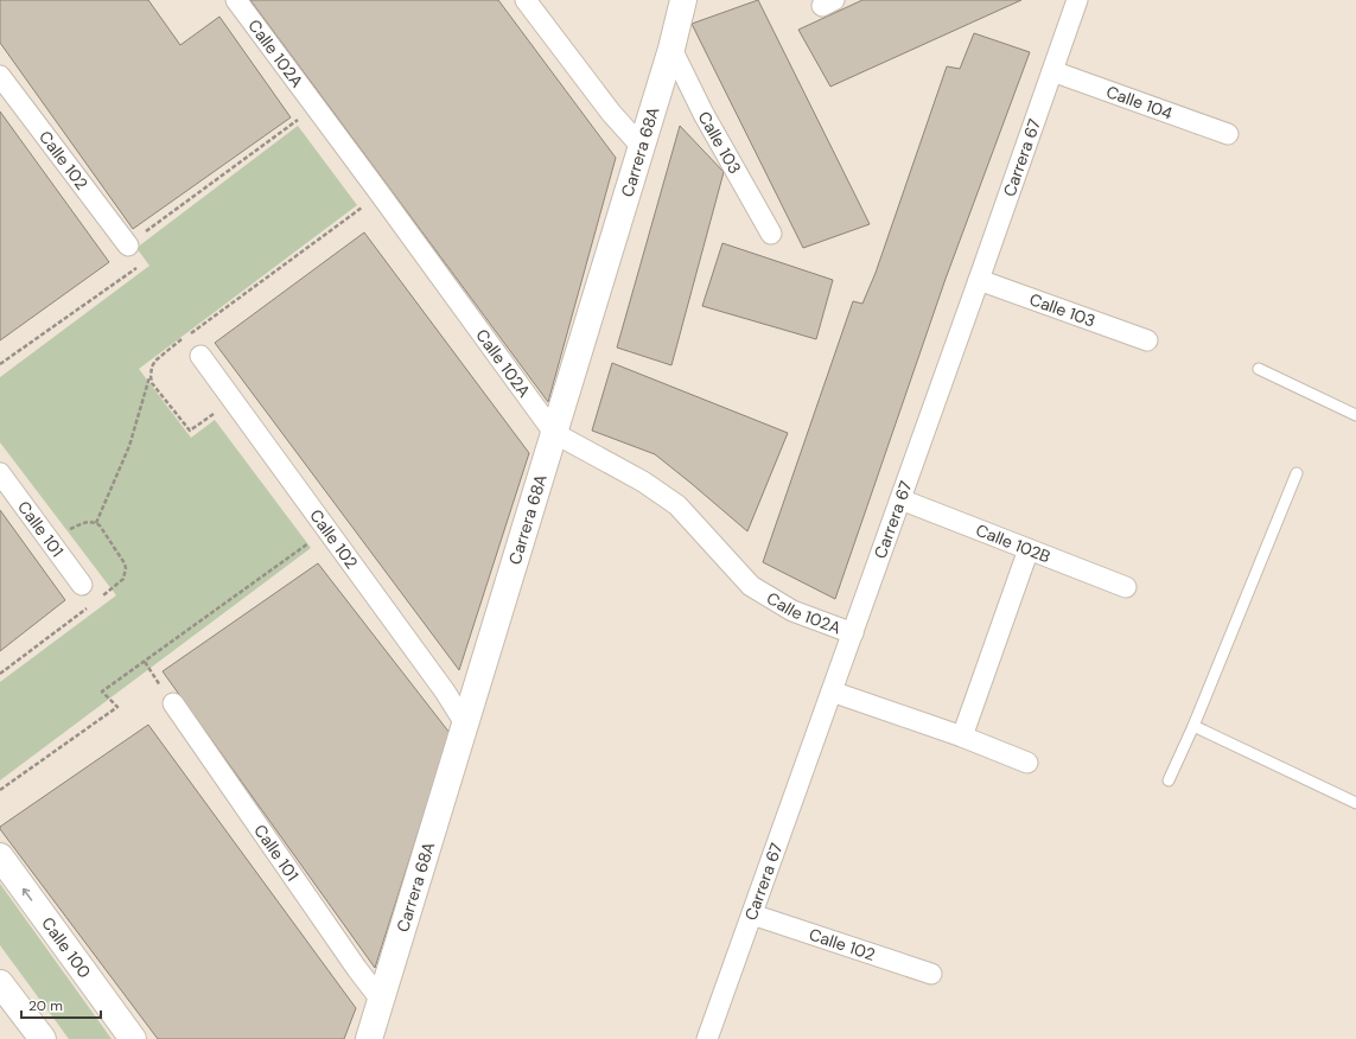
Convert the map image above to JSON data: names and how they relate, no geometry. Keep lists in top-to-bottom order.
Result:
{
  "streets": {
    "street": [
      "Calle 102A",
      "Calle 104",
      "Calle 103",
      "Carrera 68A",
      "Carrera 67",
      "Calle 102",
      "Calle 101",
      "Calle 102B",
      "Calle 100"
    ]
  },
  "crossings": [
    ["Calle 102A", "Carrera 68A"],
    ["Calle 102A", "Carrera 67"],
    ["Calle 104", "Carrera 67"],
    ["Calle 103", "Carrera 68A"],
    ["Calle 103", "Carrera 67"],
    ["Carrera 68A", "Calle 102"],
    ["Carrera 68A", "Calle 101"],
    ["Carrera 67", "Calle 102"],
    ["Carrera 67", "Calle 102B"]
  ],
  "scale_bar": "20 m"
}
